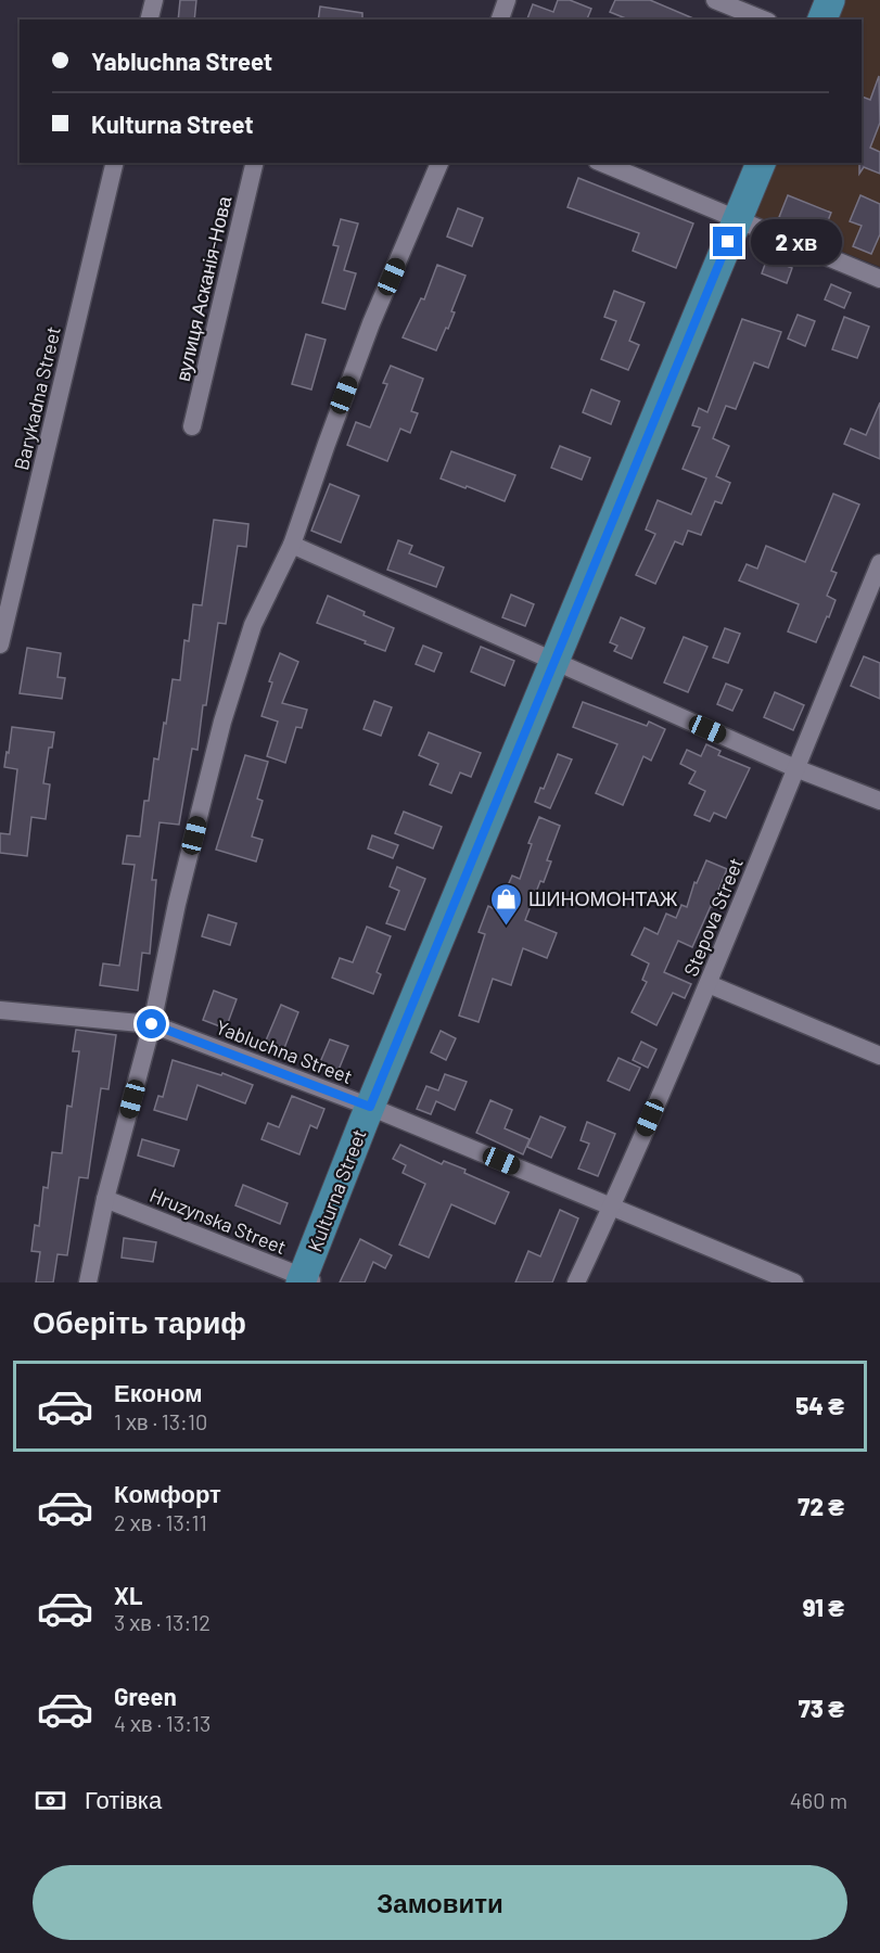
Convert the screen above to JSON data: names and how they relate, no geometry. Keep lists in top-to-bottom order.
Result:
{
  "streets": {
    "main road": ["Kulturna Street"],
    "street": [
      "вулиця Асканія-Нова",
      "Barykadna Street",
      "Stepova Street",
      "Yabluchna Street",
      "Hruzynska Street"
    ]
  },
  "crossings": [
    ["Stepova Street", "Yabluchna Street"],
    ["Yabluchna Street", "Kulturna Street"],
    ["Kulturna Street", "Hruzynska Street"]
  ],
  "places": {
    "shop": ["ШИНОМОНТАЖ"]
  },
  "page": {
    "banner": ["Yabluchna Street", "Kulturna Street"],
    "bubble": "2 хв",
    "heading": "Оберіть тариф",
    "list": [
      {
        "name": "Економ",
        "note": "1 хв · 13:10",
        "value": "54 ₴"
      },
      {
        "name": "Комфорт",
        "note": "2 хв · 13:11",
        "value": "72 ₴"
      },
      {
        "name": "XL",
        "note": "3 хв · 13:12",
        "value": "91 ₴"
      },
      {
        "name": "Green",
        "note": "4 хв · 13:13",
        "value": "73 ₴"
      }
    ],
    "pay": ["Готівка", "460 m"],
    "buttons": "Замовити"
  }
}
